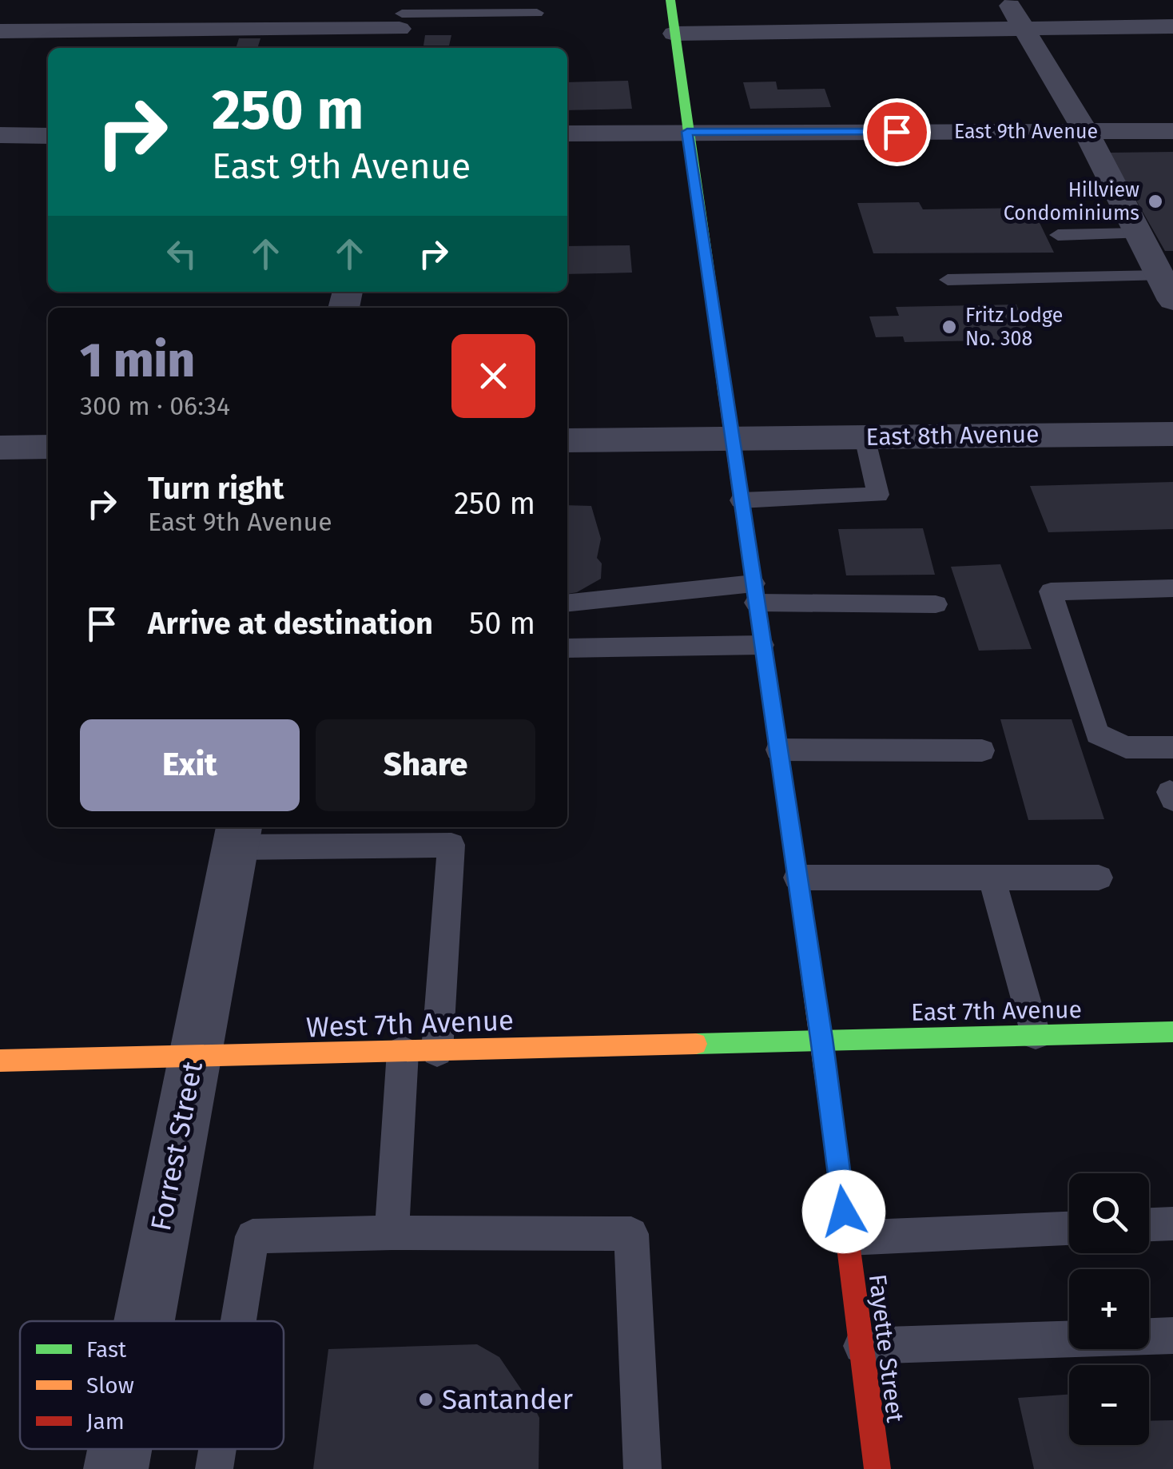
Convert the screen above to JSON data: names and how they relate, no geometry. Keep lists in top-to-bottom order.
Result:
{
  "streets": {
    "main road": ["East 7th Avenue", "West 7th Avenue", "Fayette Street"],
    "street": ["East 9th Avenue", "East 8th Avenue", "Forrest Street"]
  },
  "crossings": [
    ["East 9th Avenue", "Fayette Street"],
    ["East 8th Avenue", "Fayette Street"],
    ["East 7th Avenue", "West 7th Avenue"],
    ["East 7th Avenue", "Fayette Street"],
    ["West 7th Avenue", "Forrest Street"],
    ["West 7th Avenue", "Fayette Street"]
  ],
  "places": ["Hillview Condominiums", "Fritz Lodge No. 308", "Santander"],
  "legend": ["Fast", "Slow", "Jam"],
  "page": {
    "turn": ["250 m", "East 9th Avenue"],
    "heading": ["1 min", "300 m · 06:34"],
    "list": [
      {
        "name": "Turn right",
        "note": "East 9th Avenue",
        "value": "250 m"
      },
      {
        "name": "Arrive at destination",
        "value": "50 m"
      }
    ],
    "buttons": ["Exit", "Share"],
    "map_buttons": ["+", "−"]
  }
}
